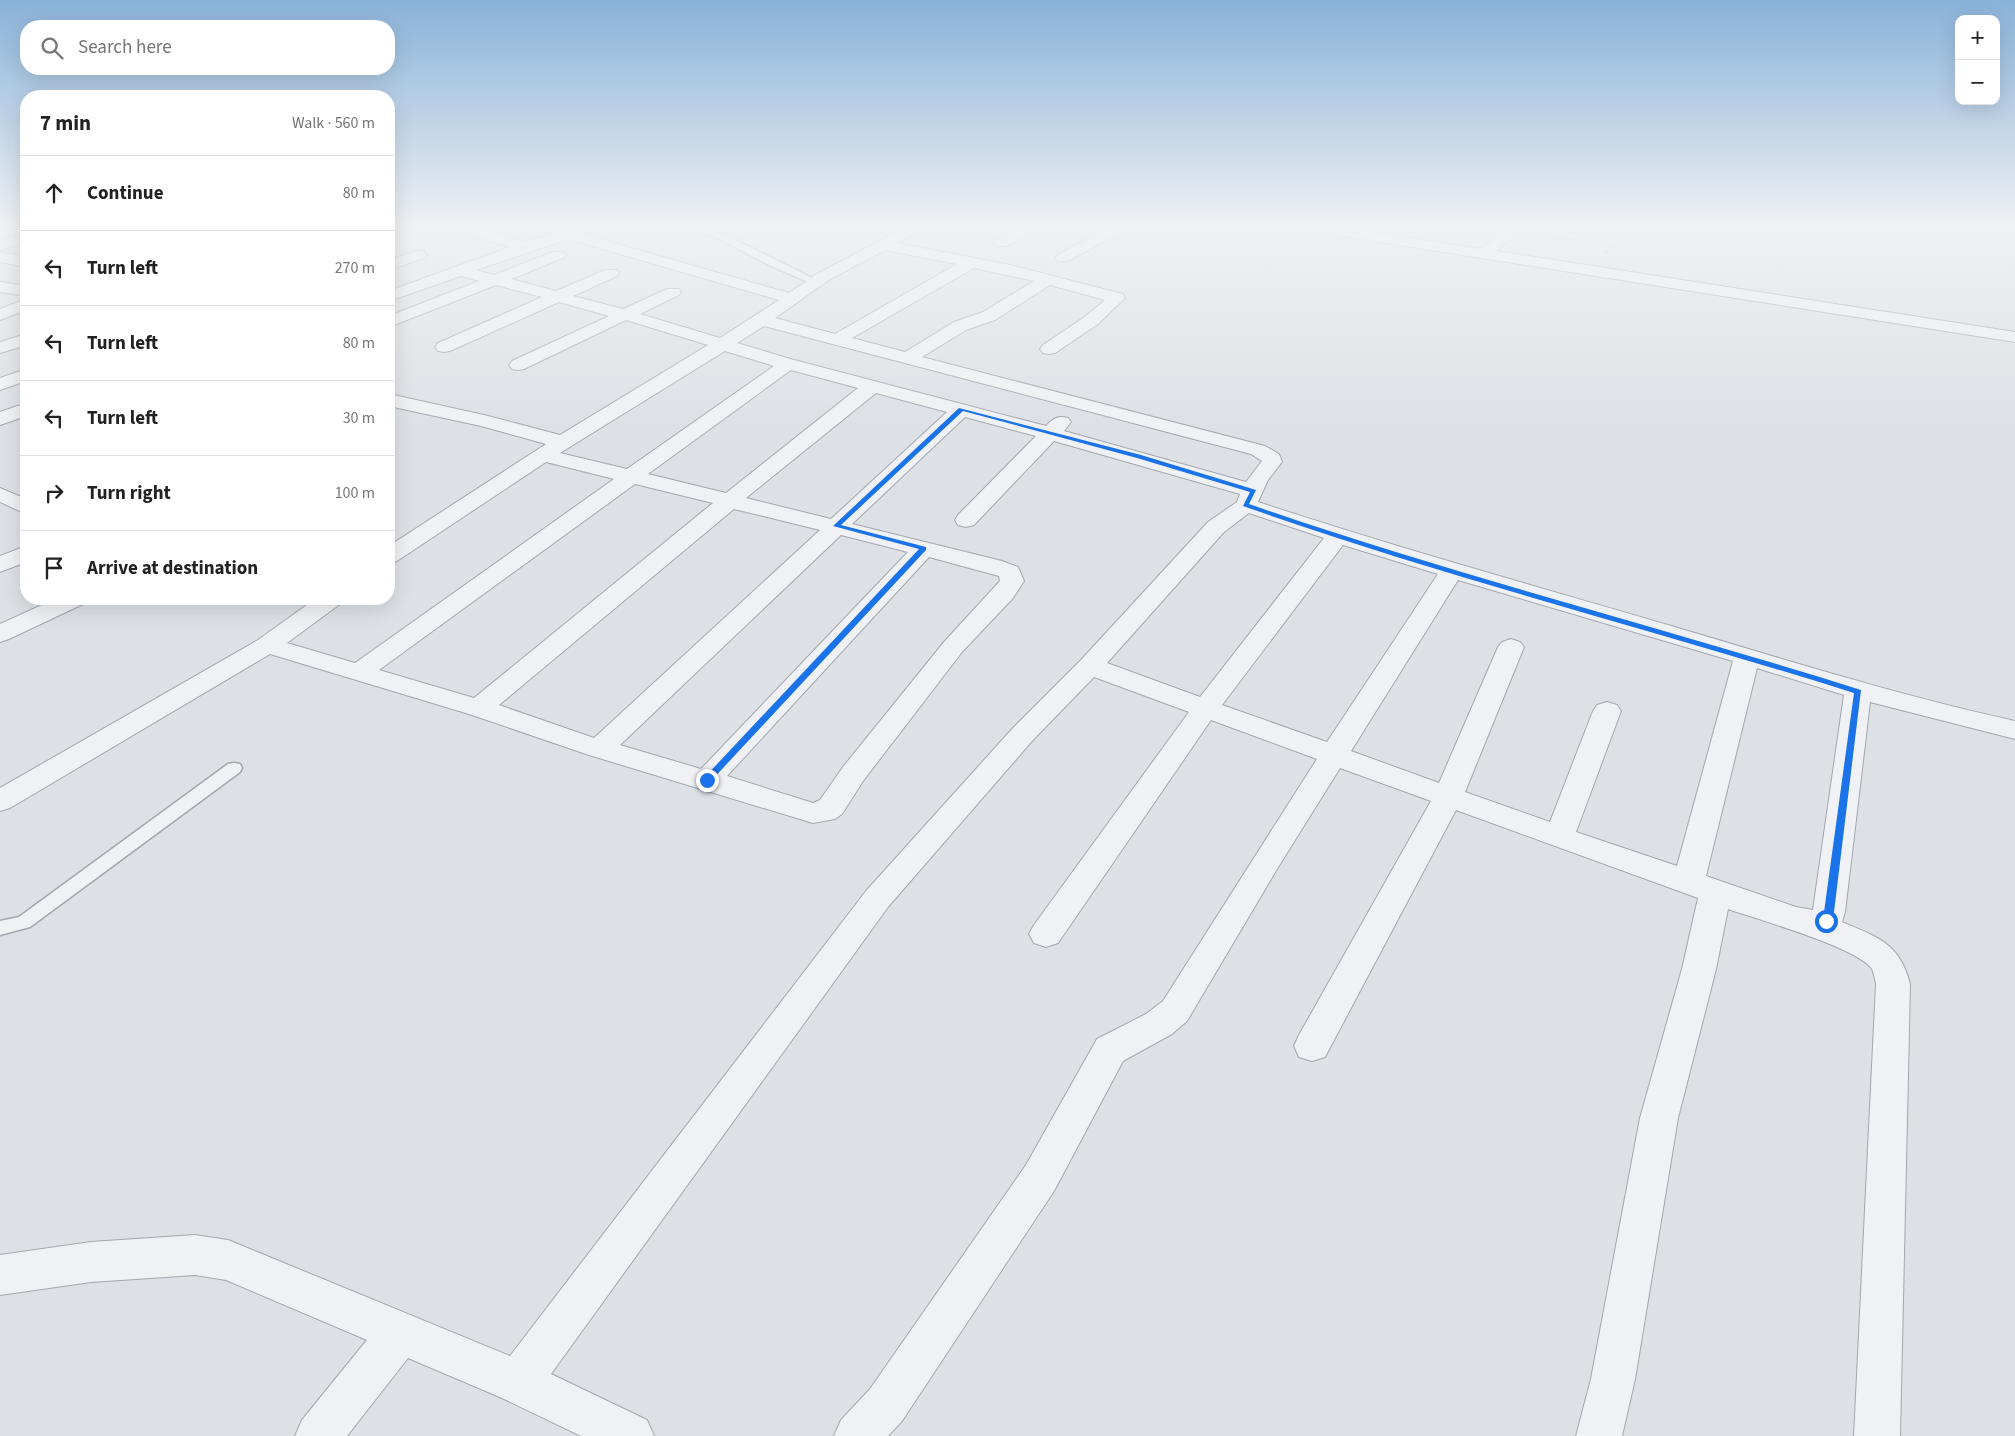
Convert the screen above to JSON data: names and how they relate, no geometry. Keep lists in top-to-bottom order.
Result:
{
  "page": {
    "map_buttons": ["+", "−"],
    "search": "Search here",
    "heading": ["7 min", "Walk · 560 m"],
    "list": [
      ["Continue", "80 m"],
      ["Turn left", "270 m"],
      ["Turn left", "80 m"],
      ["Turn left", "30 m"],
      ["Turn right", "100 m"],
      "Arrive at destination"
    ]
  }
}
